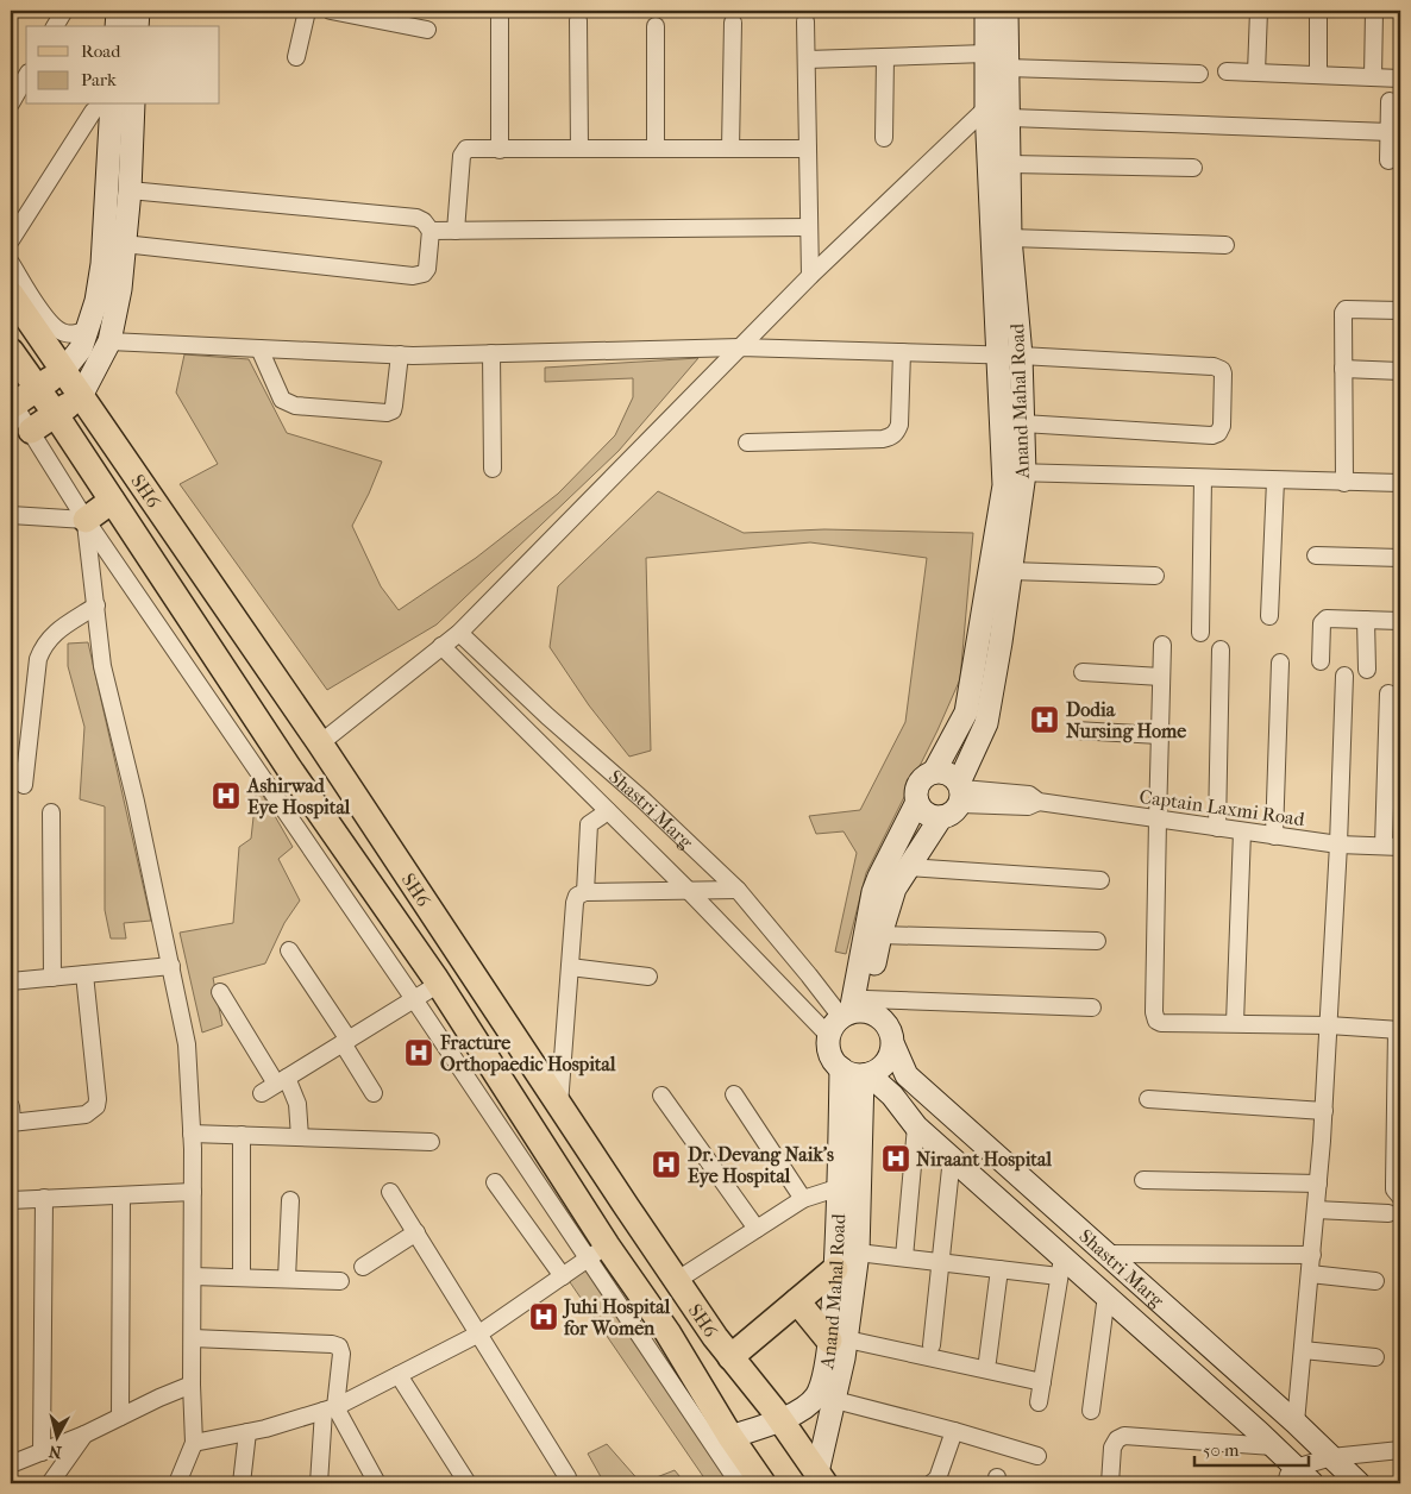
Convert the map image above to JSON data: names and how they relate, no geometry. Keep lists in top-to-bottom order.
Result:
{
  "streets": {
    "main road": ["Anand Mahal Road", "SH6", "Shastri Marg"],
    "street": ["Captain Laxmi Road"]
  },
  "crossings": [
    ["Anand Mahal Road", "SH6"],
    ["Anand Mahal Road", "Captain Laxmi Road"],
    ["Anand Mahal Road", "Shastri Marg"]
  ],
  "places": {
    "hospital": [
      "Dodia Nursing Home",
      "Ashirwad Eye Hospital",
      "Fracture Orthopaedic Hospital",
      "Niraant Hospital",
      "Dr. Devang Naik's Eye Hospital",
      "Juhi Hospital for Women"
    ]
  },
  "legend": ["Road", "Park"],
  "scale_bar": "50 m",
  "north": "bottom"
}
